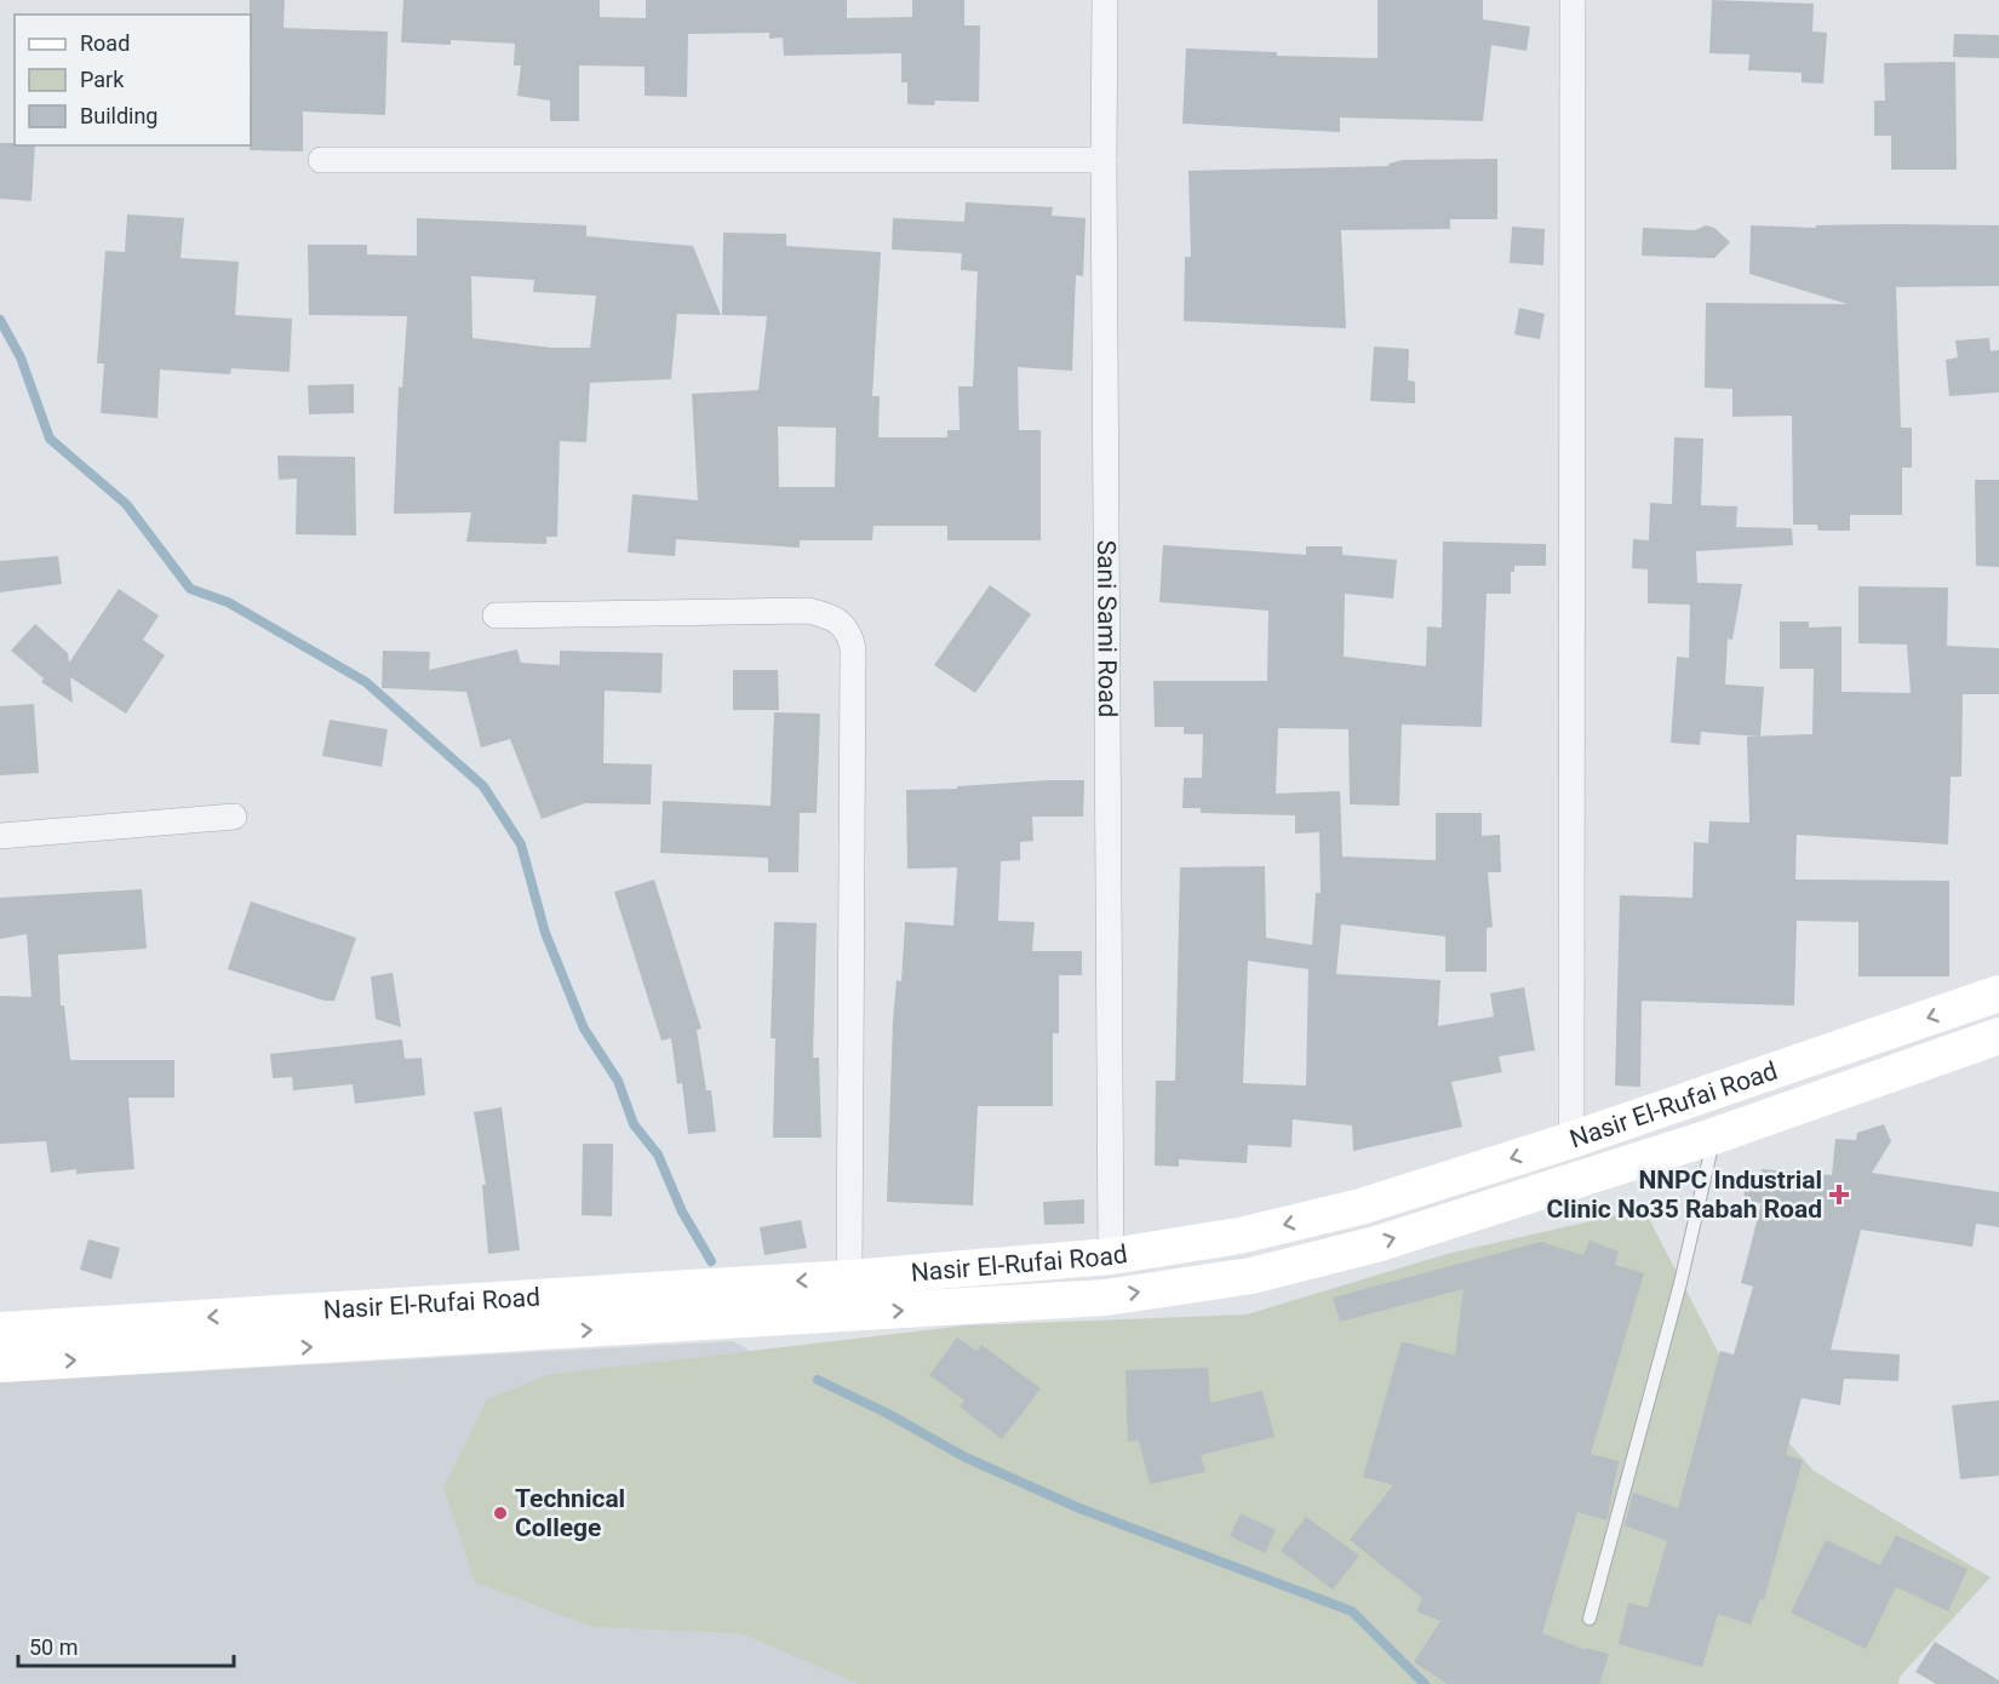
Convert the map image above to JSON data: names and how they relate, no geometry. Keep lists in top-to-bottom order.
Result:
{
  "streets": {
    "main road": ["Nasir El-Rufai Road"],
    "street": ["Sani Sami Road"]
  },
  "crossings": [
    ["Sani Sami Road", "Nasir El-Rufai Road"]
  ],
  "places": {
    "health": ["NNPC Industrial Clinic No35 Rabah Road"],
    "other": ["Technical College"]
  },
  "legend": ["Road", "Park", "Building"],
  "scale_bar": "50 m"
}
